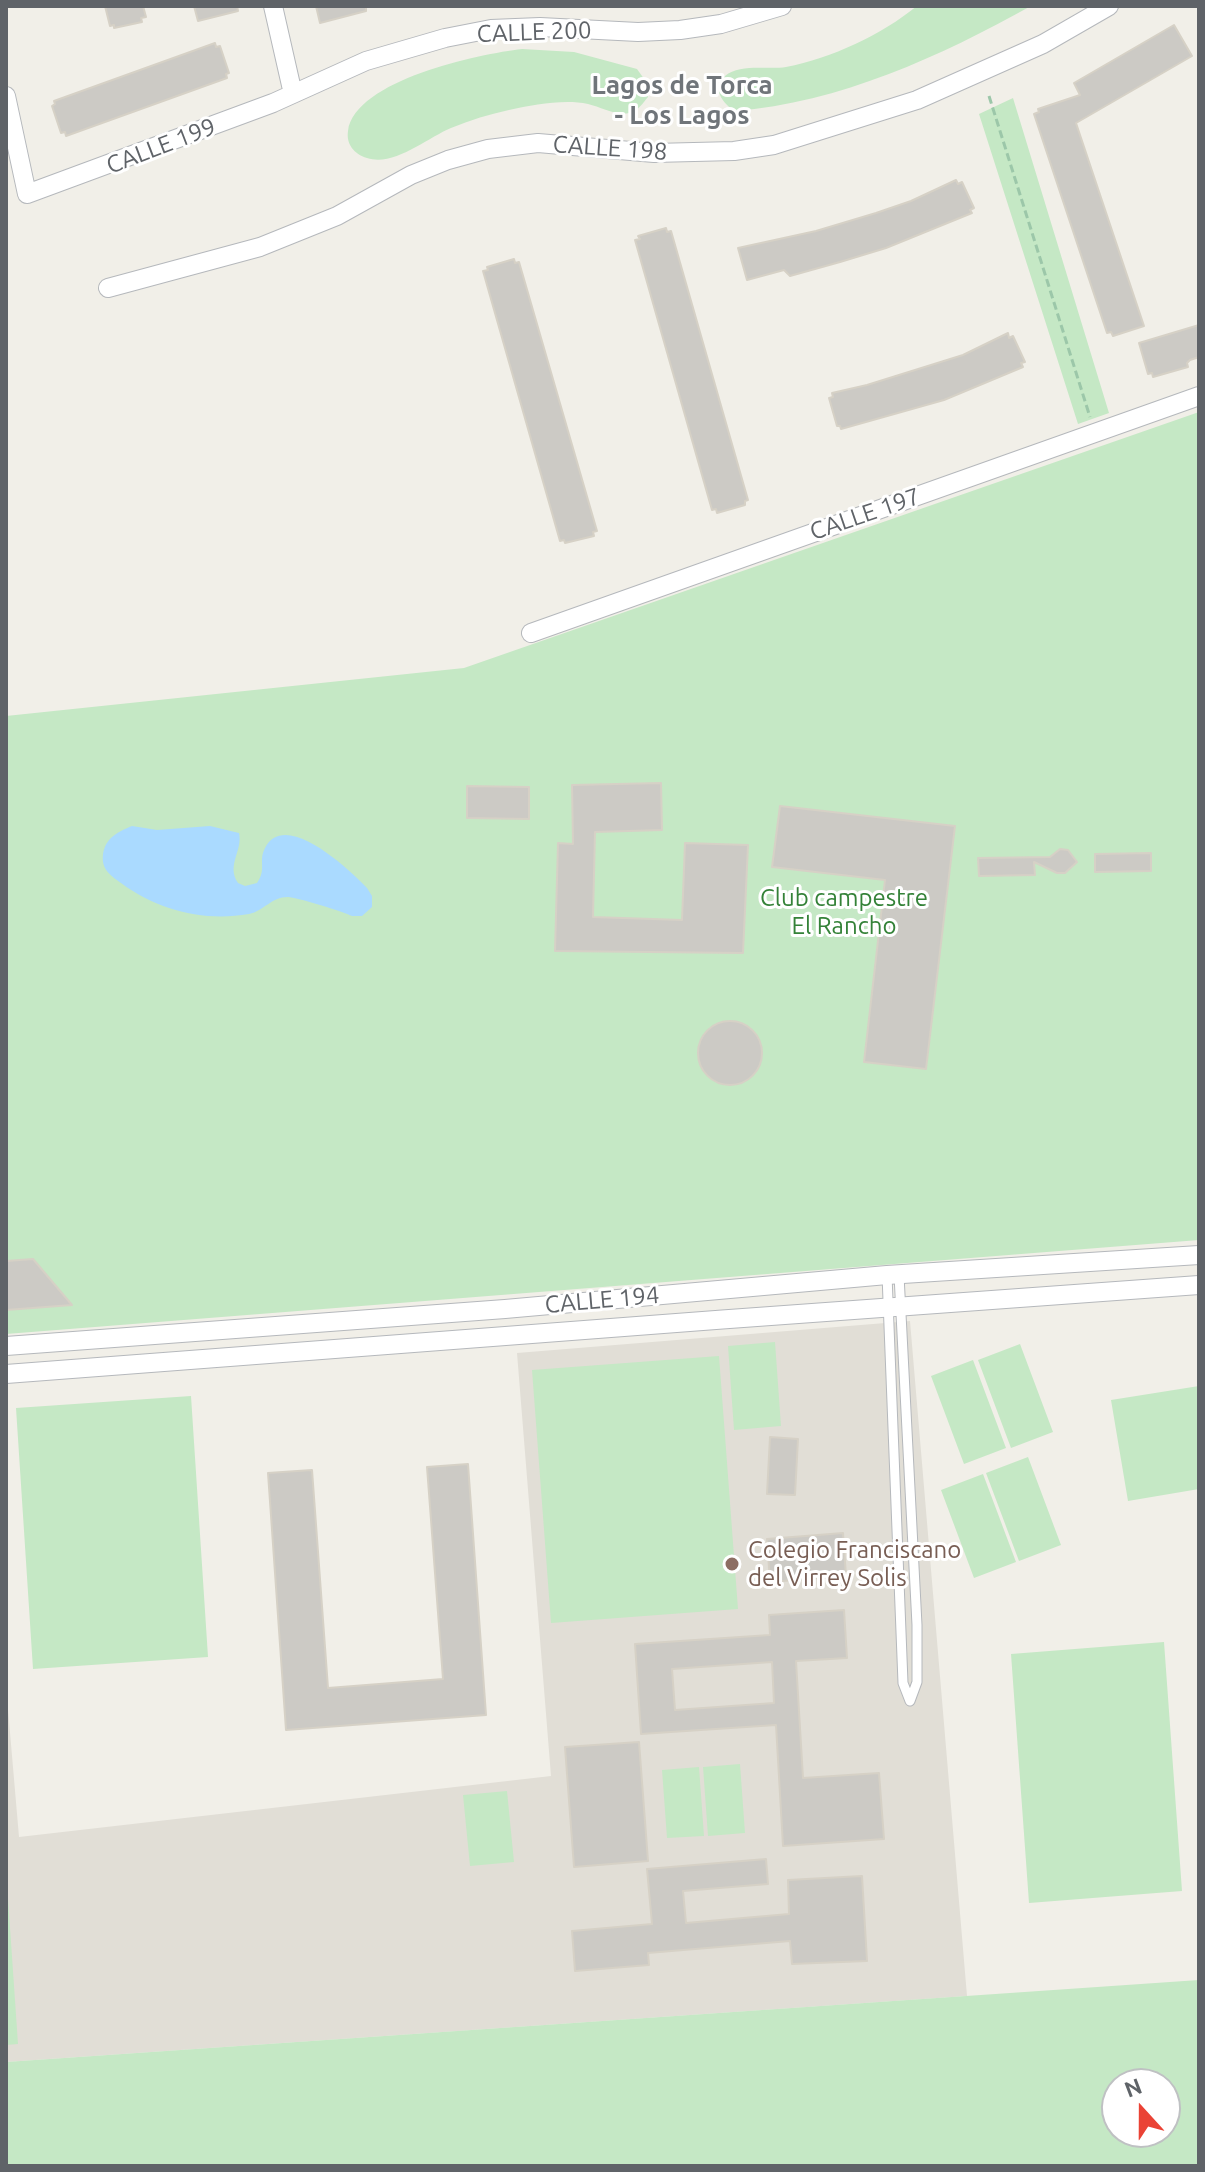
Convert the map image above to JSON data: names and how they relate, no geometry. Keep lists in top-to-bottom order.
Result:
{
  "streets": {
    "street": [
      "CALLE 200",
      "CALLE 199",
      "CALLE 198",
      "CALLE 197",
      "CALLE 194"
    ]
  },
  "crossings": [
    ["CALLE 200", "CALLE 199"]
  ],
  "districts": ["Lagos de Torca - Los Lagos"],
  "parks": ["Club campestre El Rancho"],
  "places": ["Colegio Franciscano del Virrey Solis"],
  "north": "top"
}
